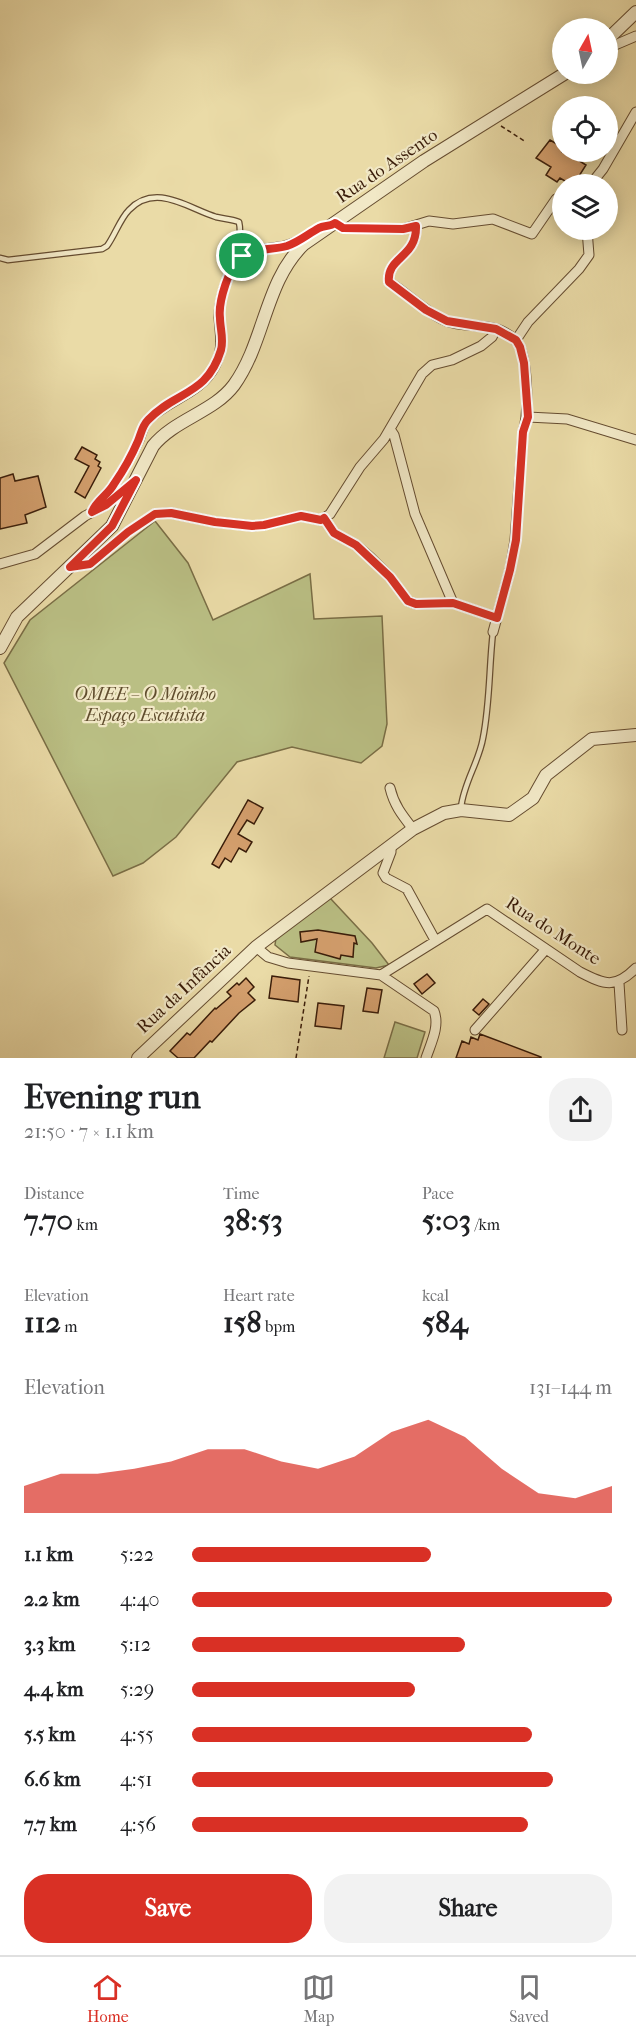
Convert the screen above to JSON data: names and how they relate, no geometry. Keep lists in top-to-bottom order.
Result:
{
  "streets": {
    "street": ["Rua do Assento", "Rua do Monte", "Rua da Infância"]
  },
  "parks": ["OMEE – O Moinho Espaço Escutista"],
  "north": "top",
  "page": {
    "heading": ["Evening run", "21:50 · 7 × 1.1 km"],
    "stats": [
      ["Distance", "7.70 km"],
      ["Time", "38:53"],
      ["Pace", "5:03 /km"],
      ["Elevation", "112 m"],
      ["Heart rate", "158 bpm"],
      ["kcal", "584"]
    ],
    "chart": ["Elevation", "131–144 m"],
    "list": [
      {
        "name": "1.1 km",
        "note": "5:22"
      },
      {
        "name": "2.2 km",
        "note": "4:40"
      },
      {
        "name": "3.3 km",
        "note": "5:12"
      },
      {
        "name": "4.4 km",
        "note": "5:29"
      },
      {
        "name": "5.5 km",
        "note": "4:55"
      },
      {
        "name": "6.6 km",
        "note": "4:51"
      },
      {
        "name": "7.7 km",
        "note": "4:56"
      }
    ],
    "buttons": ["Save", "Share"],
    "tabs": ["Home", "Map", "Saved"]
  }
}
